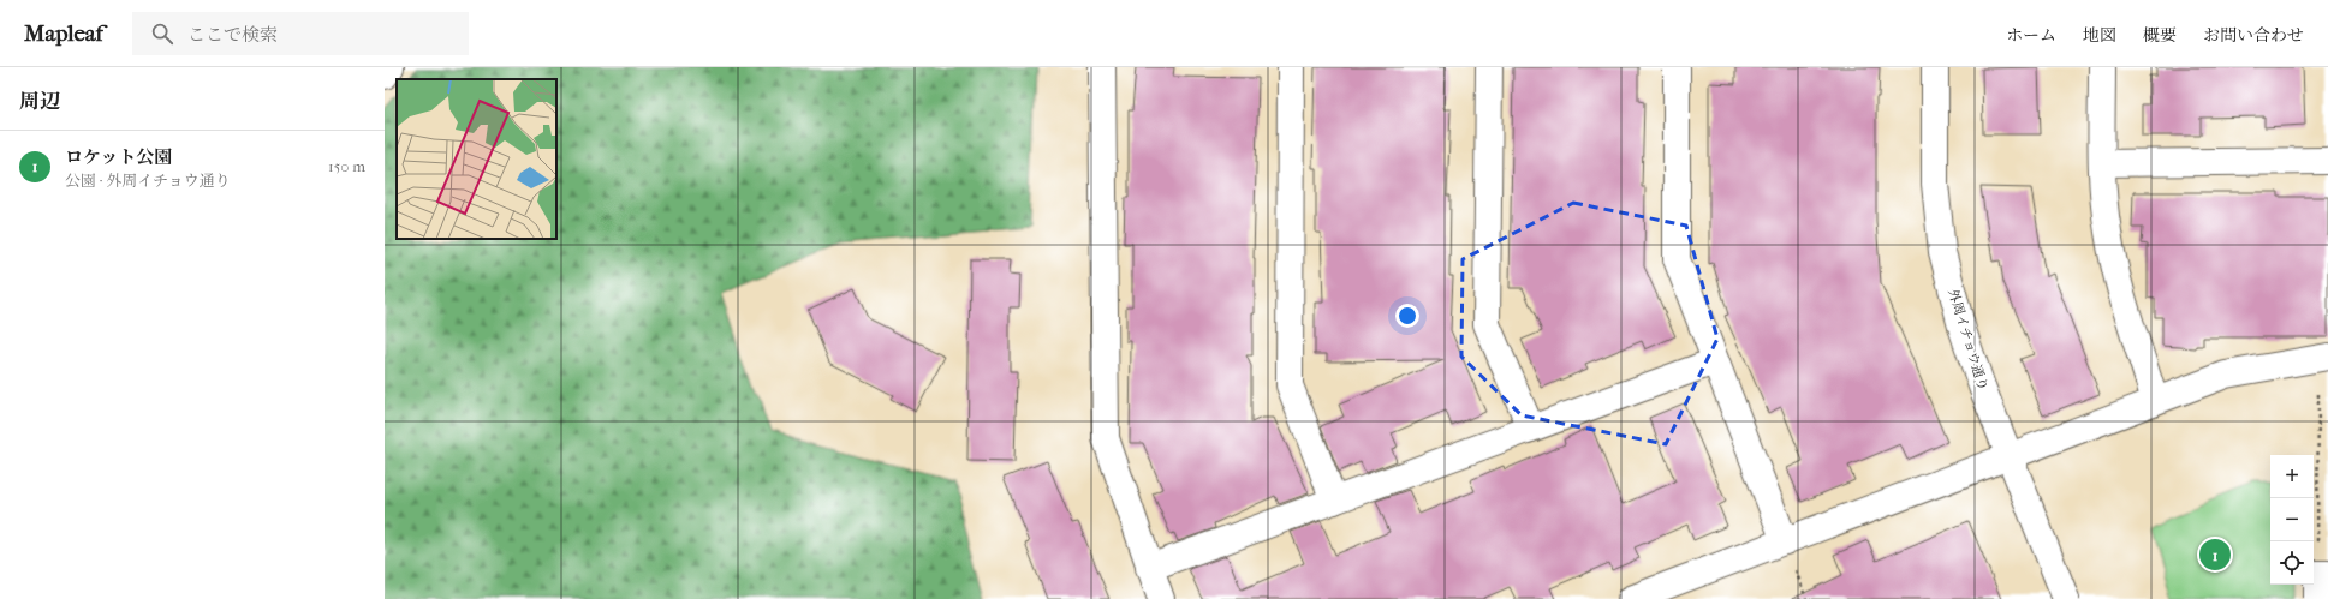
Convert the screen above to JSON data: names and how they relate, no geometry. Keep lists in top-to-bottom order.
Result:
{
  "streets": {
    "street": ["外周イチョウ通り"]
  },
  "page": {
    "header": "Mapleaf",
    "search": "ここで検索",
    "nav": [
      "ホーム",
      "地図",
      "概要",
      "お問い合わせ"
    ],
    "heading": "周辺",
    "list": [
      {
        "mark": "1",
        "name": "ロケット公園",
        "note": "公園 · 外周イチョウ通り",
        "value": "150 m"
      }
    ],
    "map_buttons": ["+", "−"],
    "pins": "1"
  }
}
